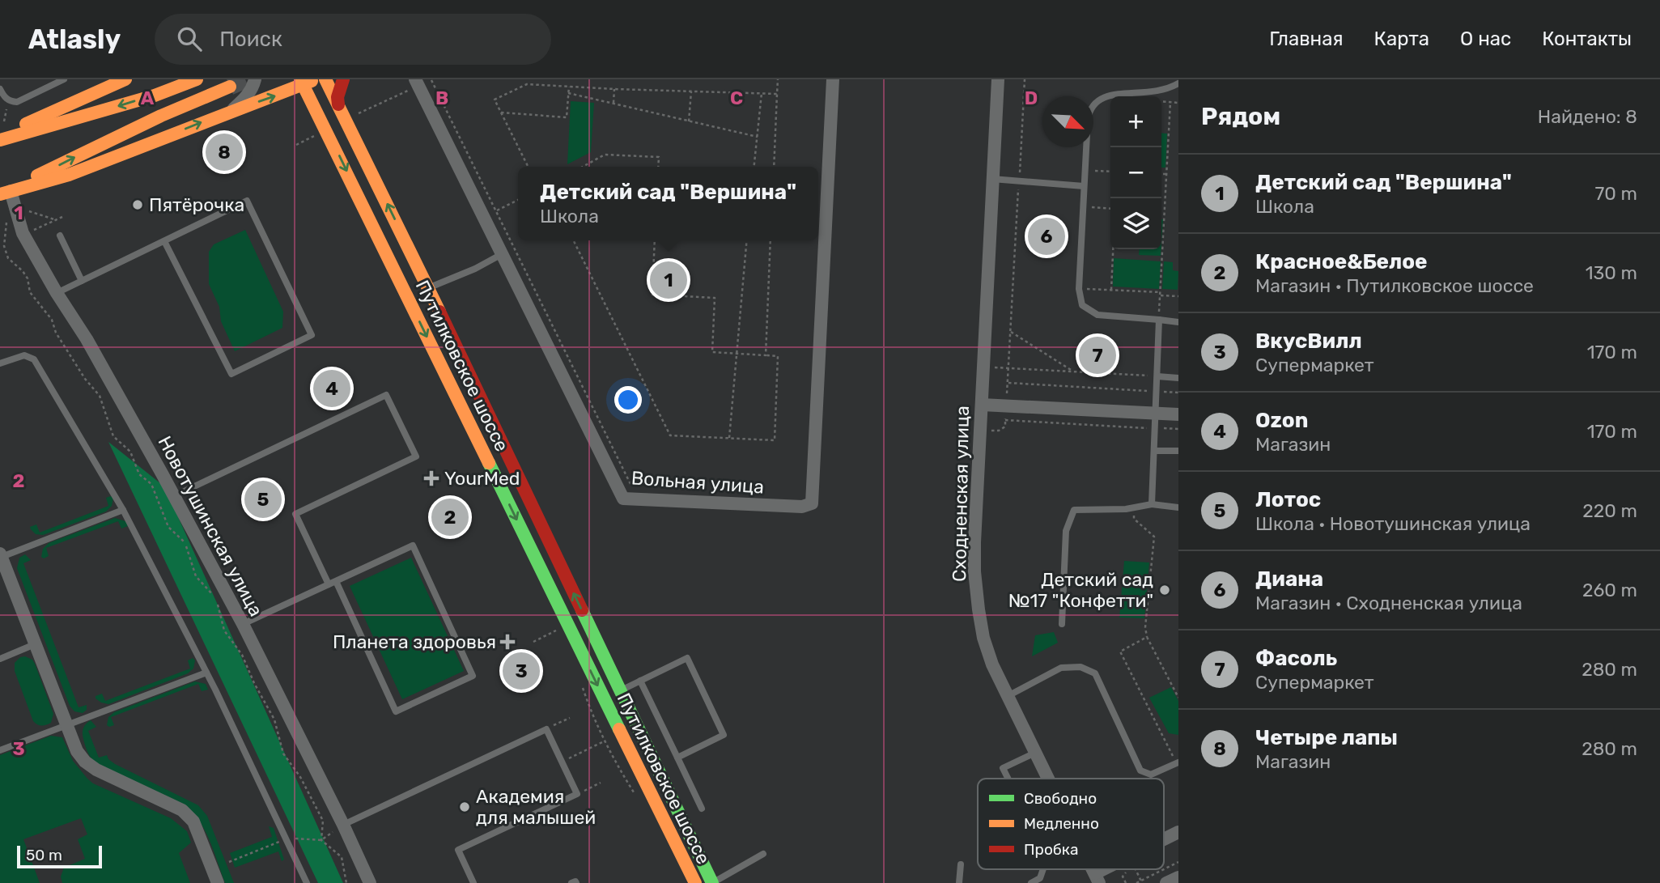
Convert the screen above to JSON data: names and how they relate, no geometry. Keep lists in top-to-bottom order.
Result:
{
  "streets": {
    "main road": ["Путилковское шоссе"],
    "street": ["Вольная улица", "Сходненская улица", "Новотушинская улица"]
  },
  "places": {
    "other": ["Пятёрочка", "Детский сад №17 \"Конфетти\"", "Академия для малышей"],
    "health": ["YourMed", "Планета здоровья"]
  },
  "legend": ["Свободно", "Медленно", "Пробка"],
  "scale_bar": "50 m",
  "north": "bottom right",
  "page": {
    "header": "Atlasly",
    "search": "Поиск",
    "nav": [
      "Главная",
      "Карта",
      "О нас",
      "Контакты"
    ],
    "heading": ["Рядом", "Найдено: 8"],
    "map_buttons": ["+", "−"],
    "pins": [
      "8",
      "6",
      "1",
      "7",
      "4",
      "5",
      "2",
      "3"
    ],
    "list": [
      {
        "mark": "1",
        "name": "Детский сад \"Вершина\"",
        "note": "Школа",
        "value": "70 m"
      },
      {
        "mark": "2",
        "name": "Красное&Белое",
        "note": "Магазин · Путилковское шоссе",
        "value": "130 m"
      },
      {
        "mark": "3",
        "name": "ВкусВилл",
        "note": "Супермаркет",
        "value": "170 m"
      },
      {
        "mark": "4",
        "name": "Ozon",
        "note": "Магазин",
        "value": "170 m"
      },
      {
        "mark": "5",
        "name": "Лотос",
        "note": "Школа · Новотушинская улица",
        "value": "220 m"
      },
      {
        "mark": "6",
        "name": "Диана",
        "note": "Магазин · Сходненская улица",
        "value": "260 m"
      },
      {
        "mark": "7",
        "name": "Фасоль",
        "note": "Супермаркет",
        "value": "280 m"
      },
      {
        "mark": "8",
        "name": "Четыре лапы",
        "note": "Магазин",
        "value": "280 m"
      }
    ],
    "popup": ["Детский сад \"Вершина\"", "Школа"],
    "scale": "50 m"
  },
  "grid": {
    "columns": [
      "A",
      "B",
      "C",
      "D"
    ],
    "rows": ["1", "2", "3"]
  }
}
